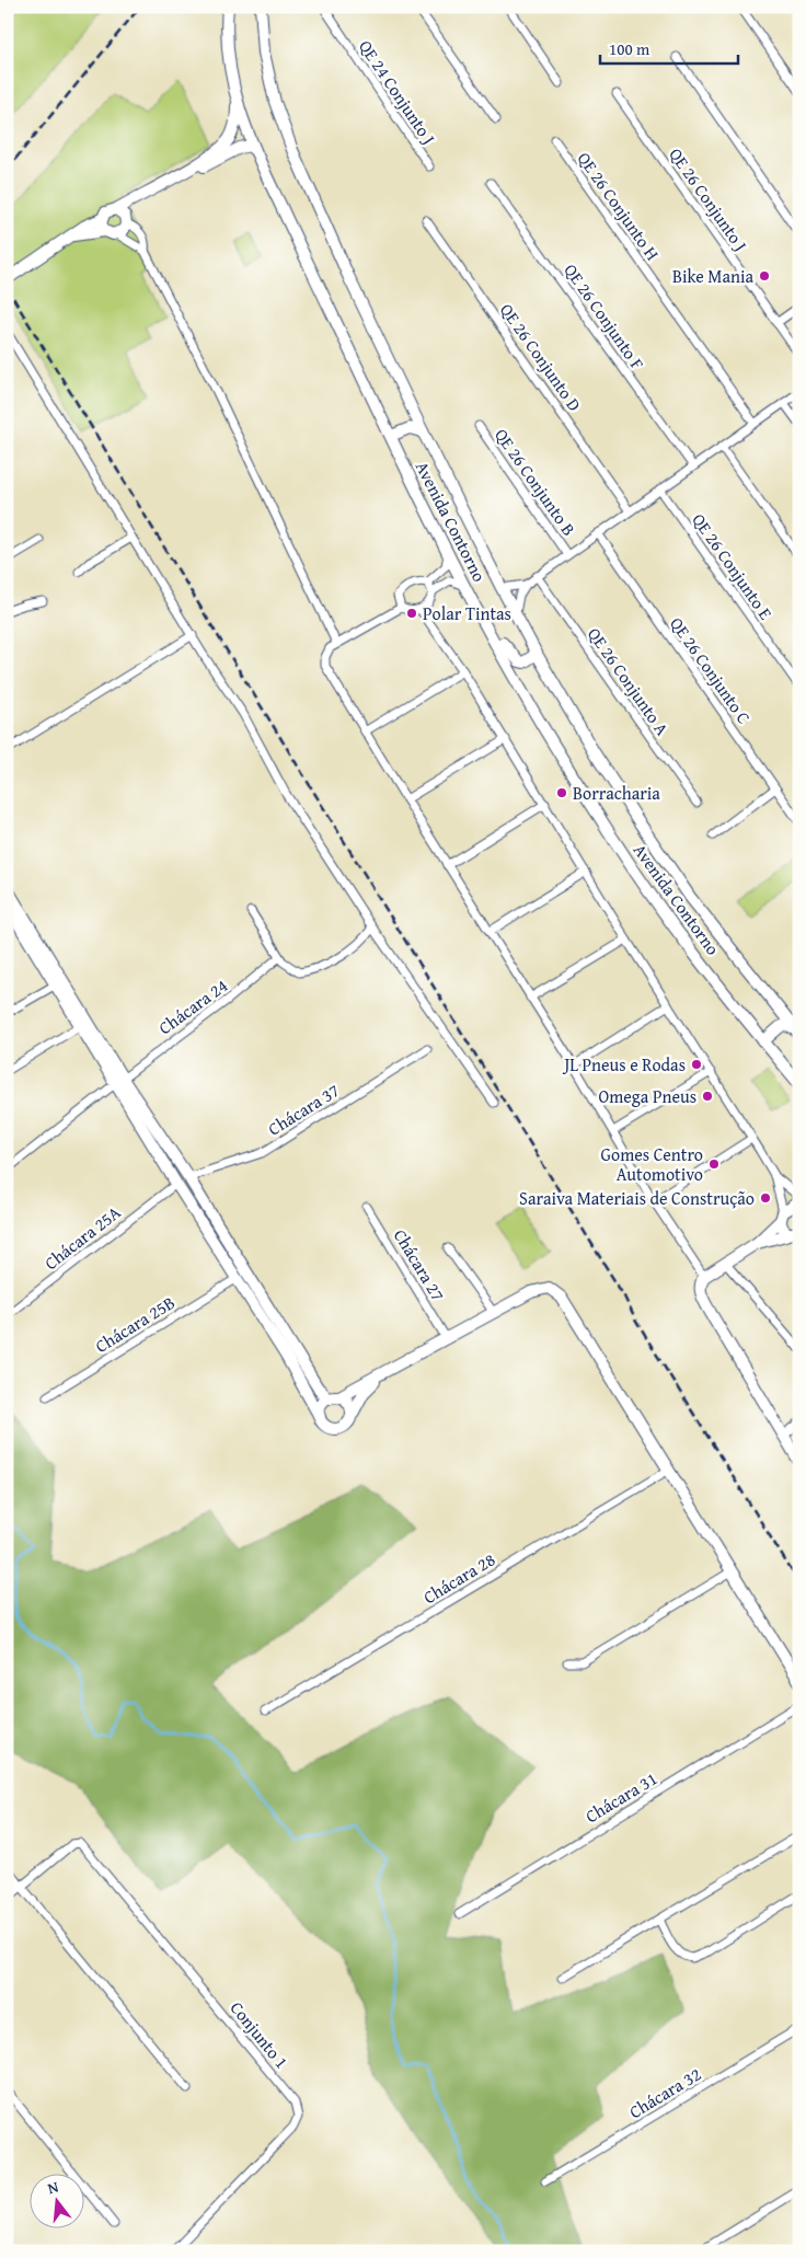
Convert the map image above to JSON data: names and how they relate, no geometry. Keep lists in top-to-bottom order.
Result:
{
  "streets": {
    "main road": ["Avenida Contorno"],
    "street": [
      "QE 24 Conjunto J",
      "QE 26 Conjunto J",
      "QE 26 Conjunto H",
      "QE 26 Conjunto F",
      "QE 26 Conjunto D",
      "QE 26 Conjunto B",
      "QE 26 Conjunto E",
      "QE 26 Conjunto C",
      "QE 26 Conjunto A",
      "Chácara 24",
      "Chácara 37",
      "Chácara 25A",
      "Chácara 27",
      "Chácara 25B",
      "Chácara 28",
      "Chácara 31",
      "Conjunto 1",
      "Chácara 32"
    ]
  },
  "places": [
    "Bike Mania",
    "Polar Tintas",
    "Borracharia",
    "JL Pneus e Rodas",
    "Omega Pneus",
    "Gomes Centro Automotivo",
    "Saraiva Materiais de Construção"
  ],
  "scale_bar": "100 m",
  "north": "top"
}
